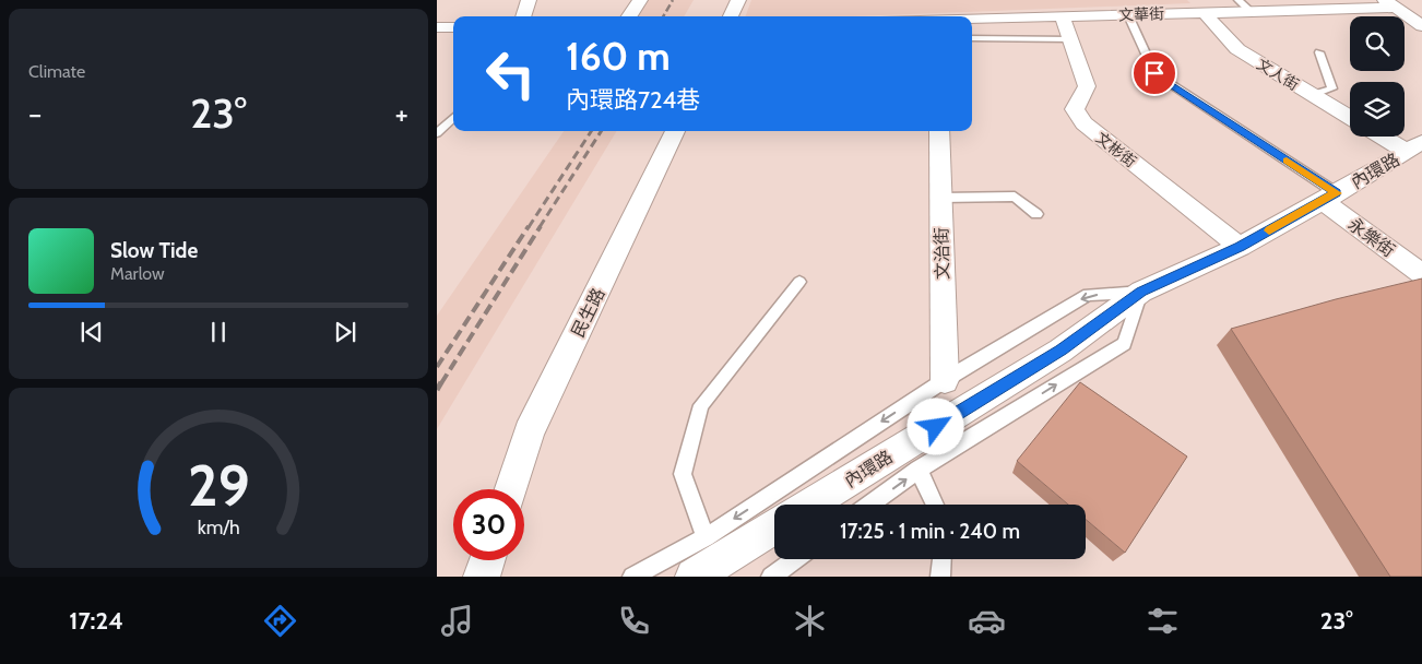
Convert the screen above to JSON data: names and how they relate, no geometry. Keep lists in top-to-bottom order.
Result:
{
  "streets": {
    "street": [
      "文華街",
      "文人街",
      "文彬街",
      "內環路",
      "永樂街",
      "文治街",
      "民生路"
    ]
  },
  "crossings": [
    ["文華街", "文人街"],
    ["文華街", "文彬街"],
    ["文彬街", "內環路"],
    ["內環路", "永樂街"]
  ],
  "page": {
    "tile": "Climate",
    "turn": ["160 m", "內環路724巷"],
    "heat": ["−", "23°", "+"],
    "song": ["Slow Tide", "Marlow"],
    "limit": "30",
    "trip": "17:25 · 1 min · 240 m",
    "tabs": ["17:24", "23°"],
    "gauge": ["29", "km/h"]
  }
}
